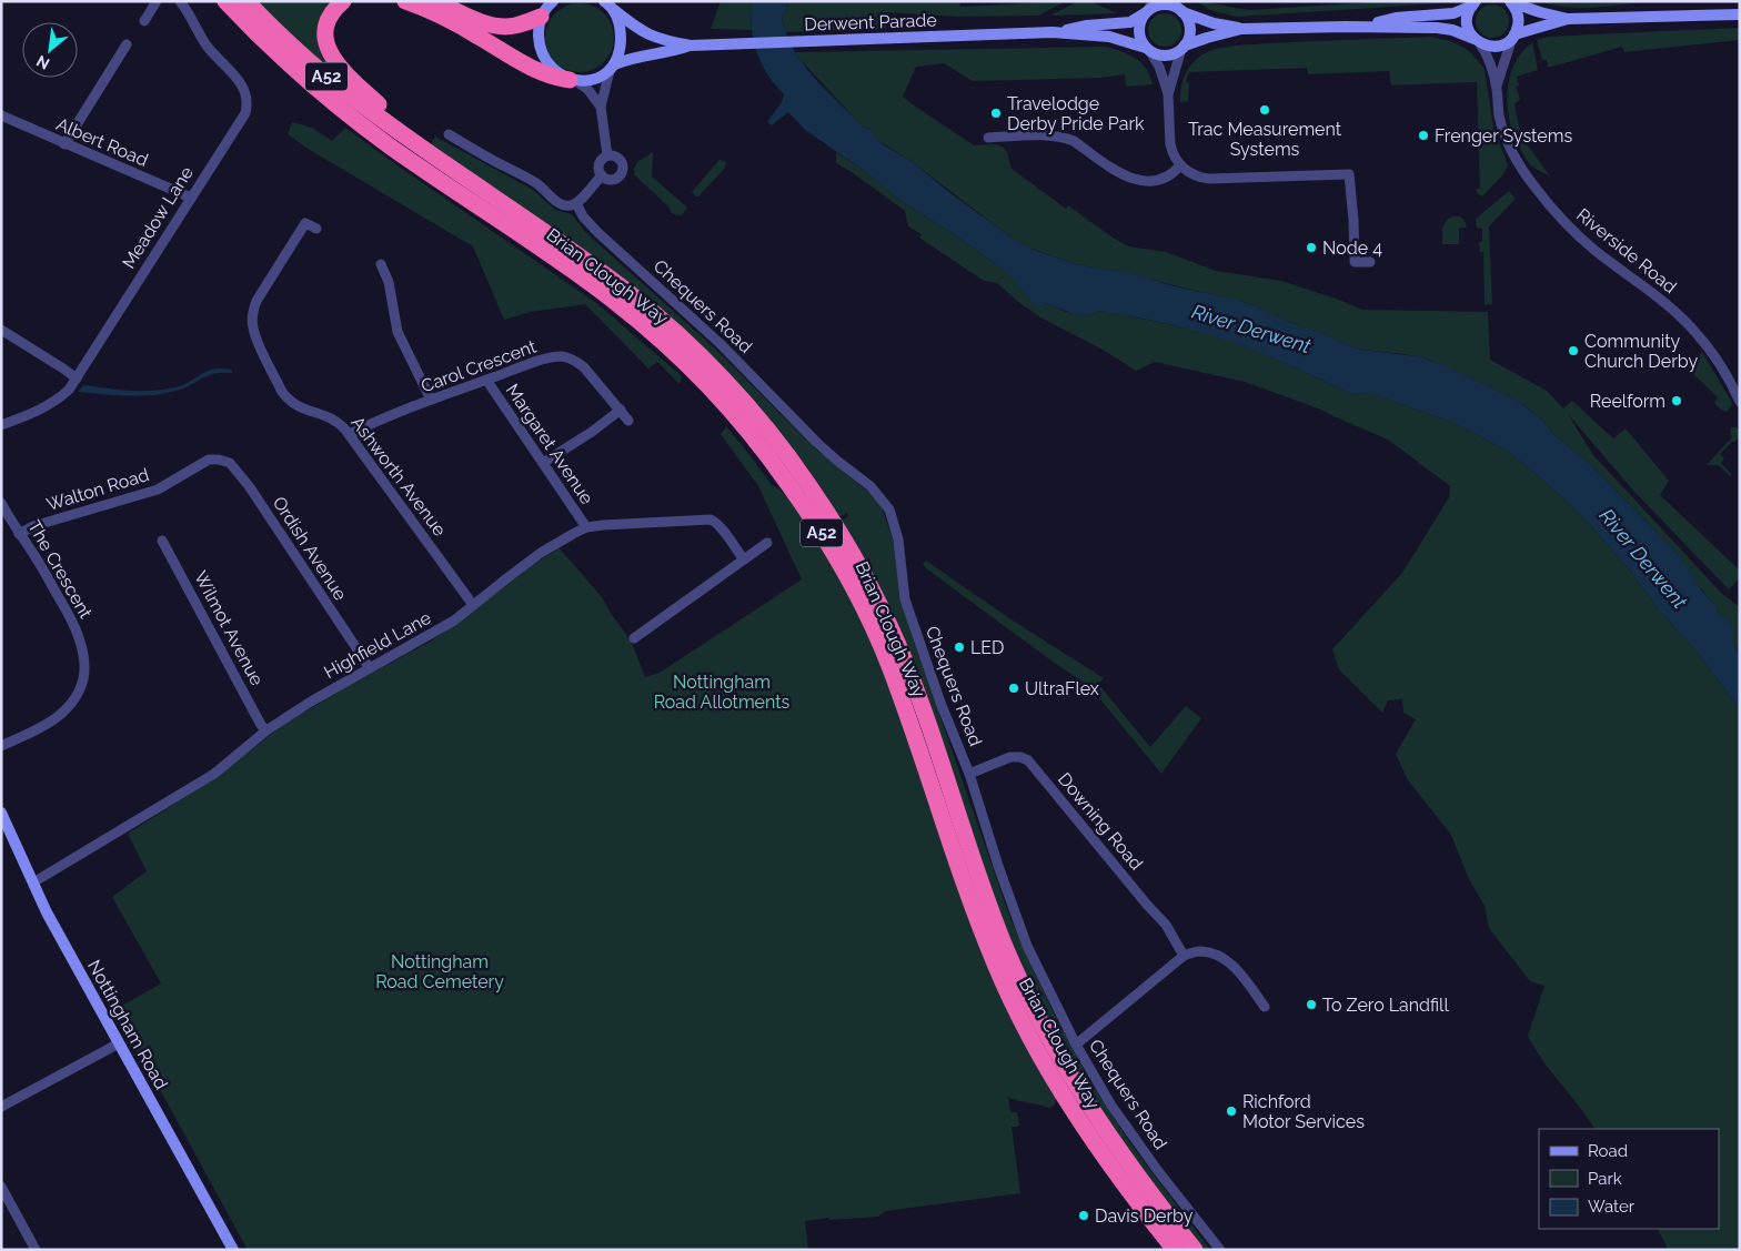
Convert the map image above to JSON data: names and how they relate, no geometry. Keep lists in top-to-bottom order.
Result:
{
  "streets": {
    "highway": ["A52", "Brian Clough Way"],
    "street": [
      "Derwent Parade",
      "Albert Road",
      "Meadow Lane",
      "Riverside Road",
      "Chequers Road",
      "Carol Crescent",
      "Margaret Avenue",
      "Ashworth Avenue",
      "Walton Road",
      "Ordish Avenue",
      "The Crescent",
      "Wilmot Avenue",
      "Highfield Lane",
      "Downing Road",
      "Nottingham Road"
    ]
  },
  "crossings": [
    ["Albert Road", "Meadow Lane"],
    ["Chequers Road", "Downing Road"],
    ["Carol Crescent", "Margaret Avenue"],
    ["Carol Crescent", "Ashworth Avenue"],
    ["Margaret Avenue", "Highfield Lane"],
    ["Ashworth Avenue", "Highfield Lane"],
    ["Walton Road", "Ordish Avenue"],
    ["Walton Road", "The Crescent"],
    ["Ordish Avenue", "Highfield Lane"],
    ["Wilmot Avenue", "Highfield Lane"],
    ["Highfield Lane", "Nottingham Road"]
  ],
  "water": ["River Derwent"],
  "parks": ["Nottingham Road Allotments", "Nottingham Road Cemetery"],
  "places": [
    "Trac Measurement Systems",
    "Travelodge Derby Pride Park",
    "Frenger Systems",
    "Node 4",
    "Community Church Derby",
    "Reelform",
    "LED",
    "UltraFlex",
    "To Zero Landfill",
    "Richford Motor Services",
    "Davis Derby"
  ],
  "legend": ["Road", "Park", "Water"],
  "north": "bottom left"
}
